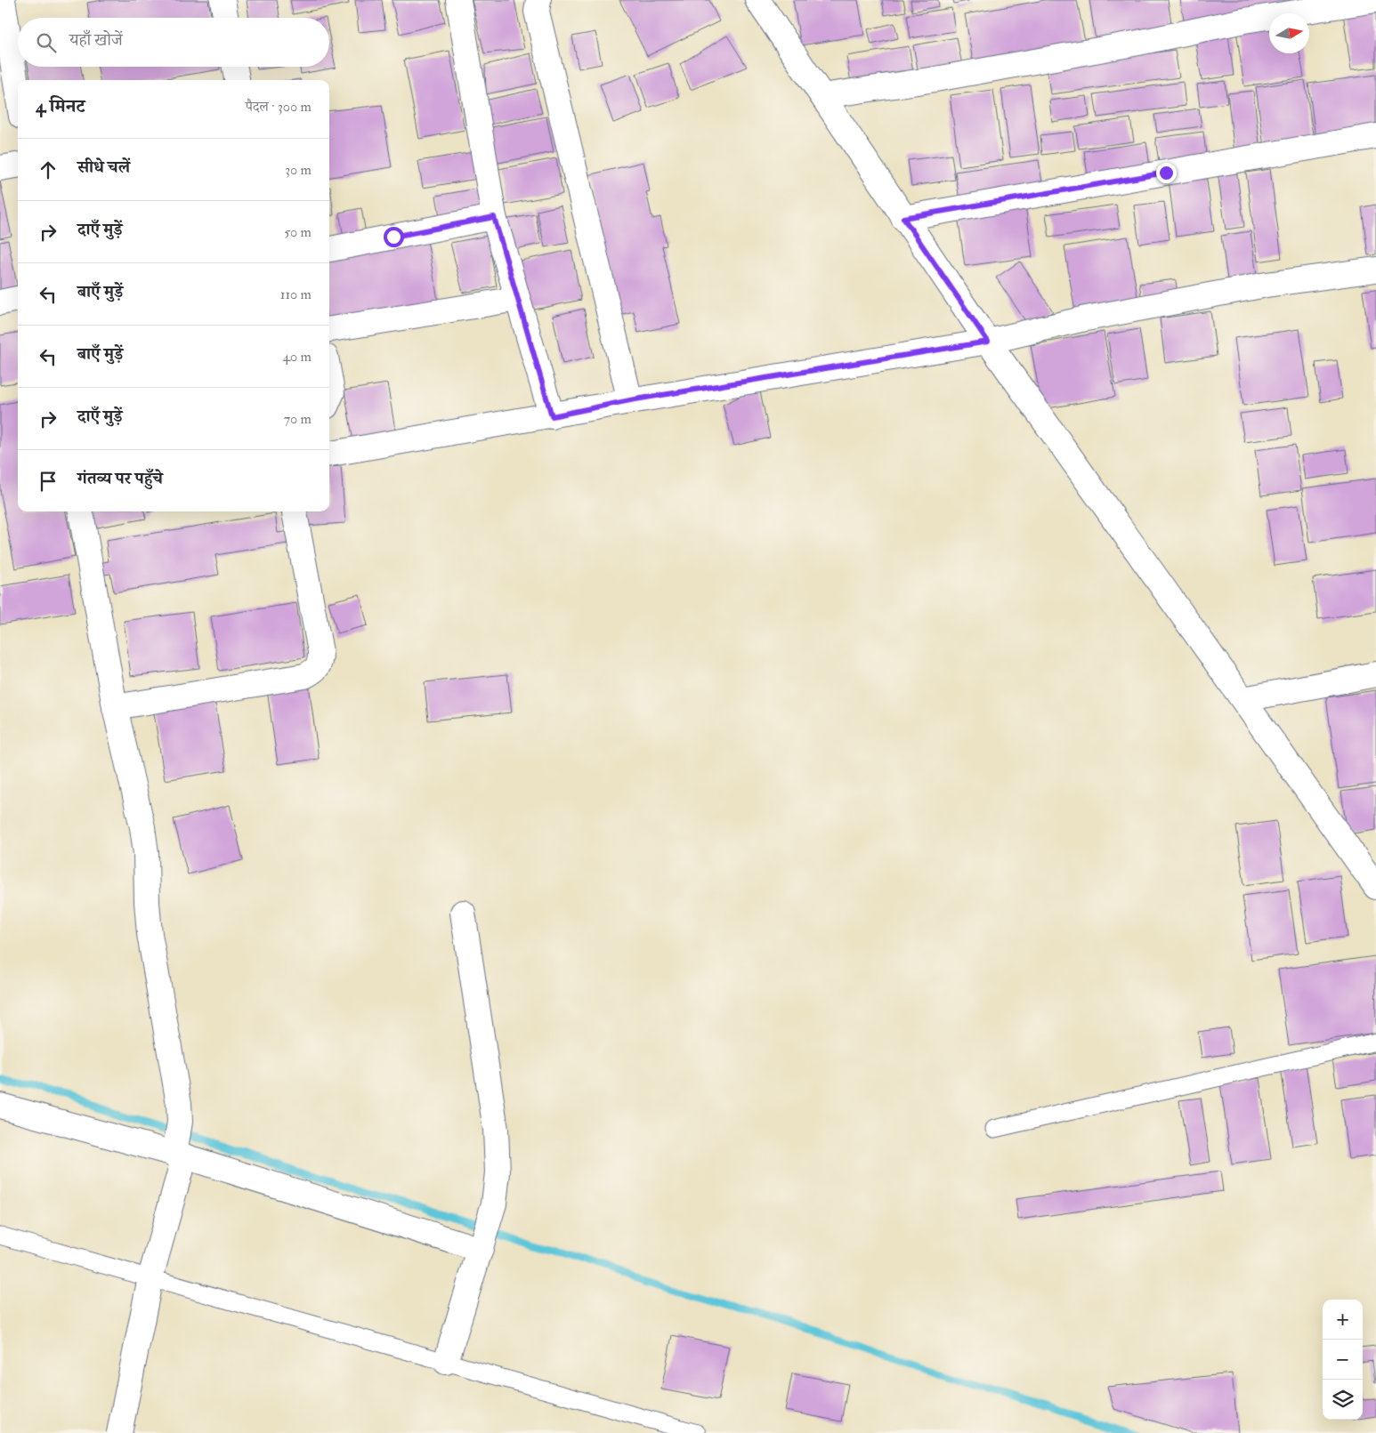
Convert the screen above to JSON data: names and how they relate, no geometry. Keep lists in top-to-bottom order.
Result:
{
  "north": "right",
  "page": {
    "search": "यहाँ खोजें",
    "heading": ["4 मिनट", "पैदल · 300 m"],
    "list": [
      ["सीधे चलें", "30 m"],
      ["दाएँ मुड़ें", "50 m"],
      ["बाएँ मुड़ें", "110 m"],
      ["बाएँ मुड़ें", "40 m"],
      ["दाएँ मुड़ें", "70 m"],
      "गंतव्य पर पहुँचे"
    ],
    "map_buttons": ["+", "−"]
  }
}
